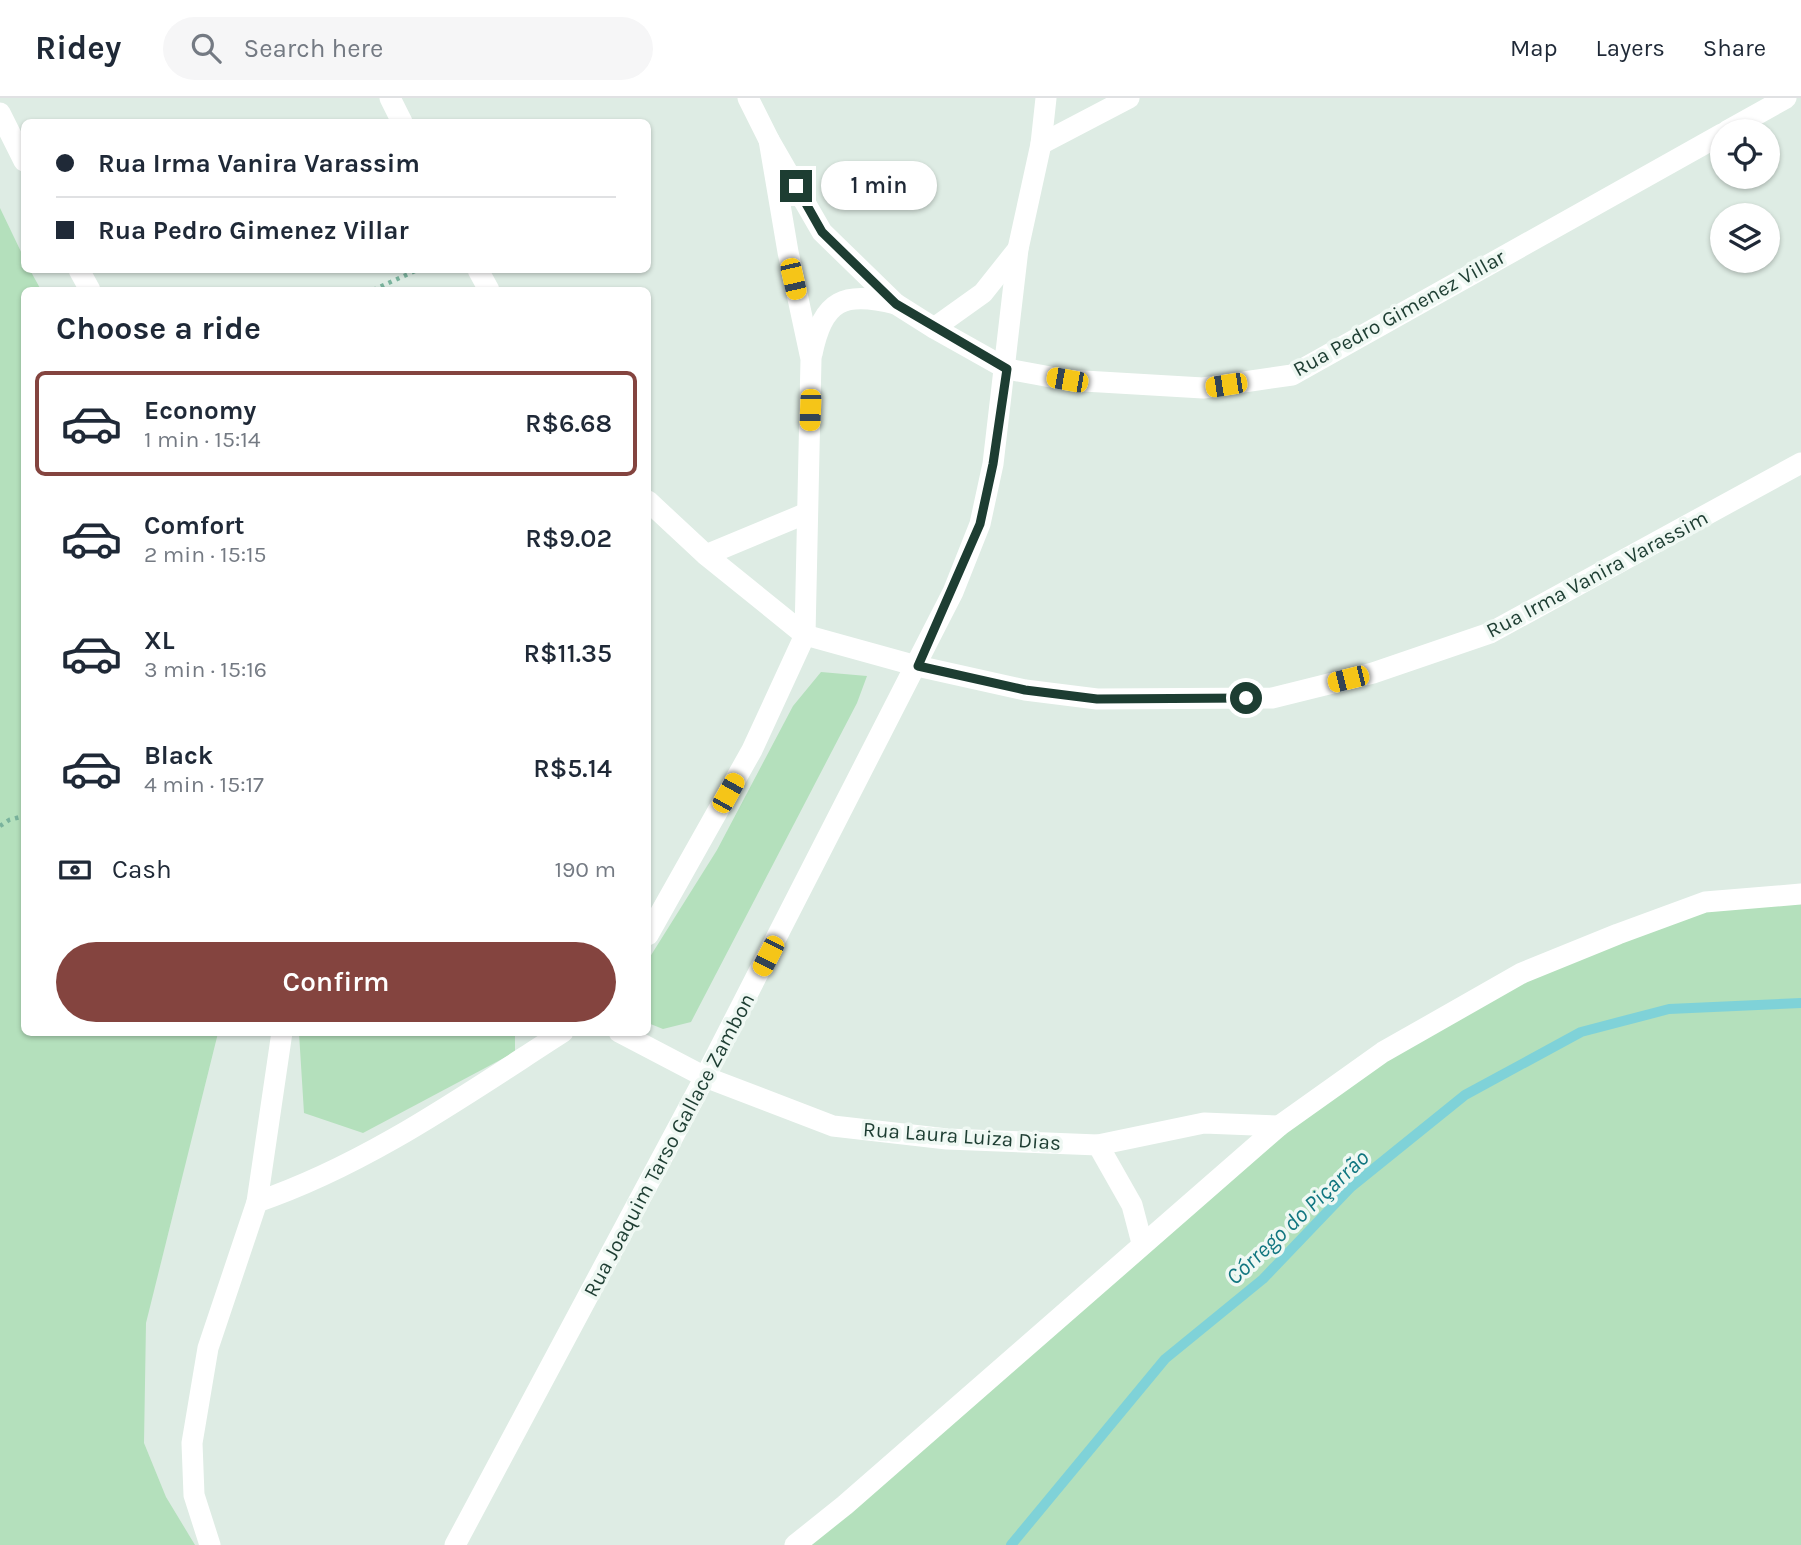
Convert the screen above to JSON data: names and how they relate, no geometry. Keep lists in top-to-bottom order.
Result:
{
  "streets": {
    "street": [
      "Rua Pedro Gimenez Villar",
      "Rua Irma Vanira Varassim",
      "Rua Laura Luiza Dias",
      "Rua Joaquim Tarso Gallace Zambon"
    ]
  },
  "crossings": [
    ["Rua Pedro Gimenez Villar", "Rua Joaquim Tarso Gallace Zambon"],
    ["Rua Irma Vanira Varassim", "Rua Joaquim Tarso Gallace Zambon"],
    ["Rua Laura Luiza Dias", "Rua Joaquim Tarso Gallace Zambon"]
  ],
  "water": ["Córrego do Piçarrão"],
  "page": {
    "header": "Ridey",
    "search": "Search here",
    "nav": ["Map", "Layers", "Share"],
    "banner": ["Rua Irma Vanira Varassim", "Rua Pedro Gimenez Villar"],
    "bubble": "1 min",
    "heading": "Choose a ride",
    "list": [
      {
        "name": "Economy",
        "note": "1 min · 15:14",
        "value": "R$6.68"
      },
      {
        "name": "Comfort",
        "note": "2 min · 15:15",
        "value": "R$9.02"
      },
      {
        "name": "XL",
        "note": "3 min · 15:16",
        "value": "R$11.35"
      },
      {
        "name": "Black",
        "note": "4 min · 15:17",
        "value": "R$5.14"
      }
    ],
    "pay": ["Cash", "190 m"],
    "buttons": "Confirm"
  }
}
